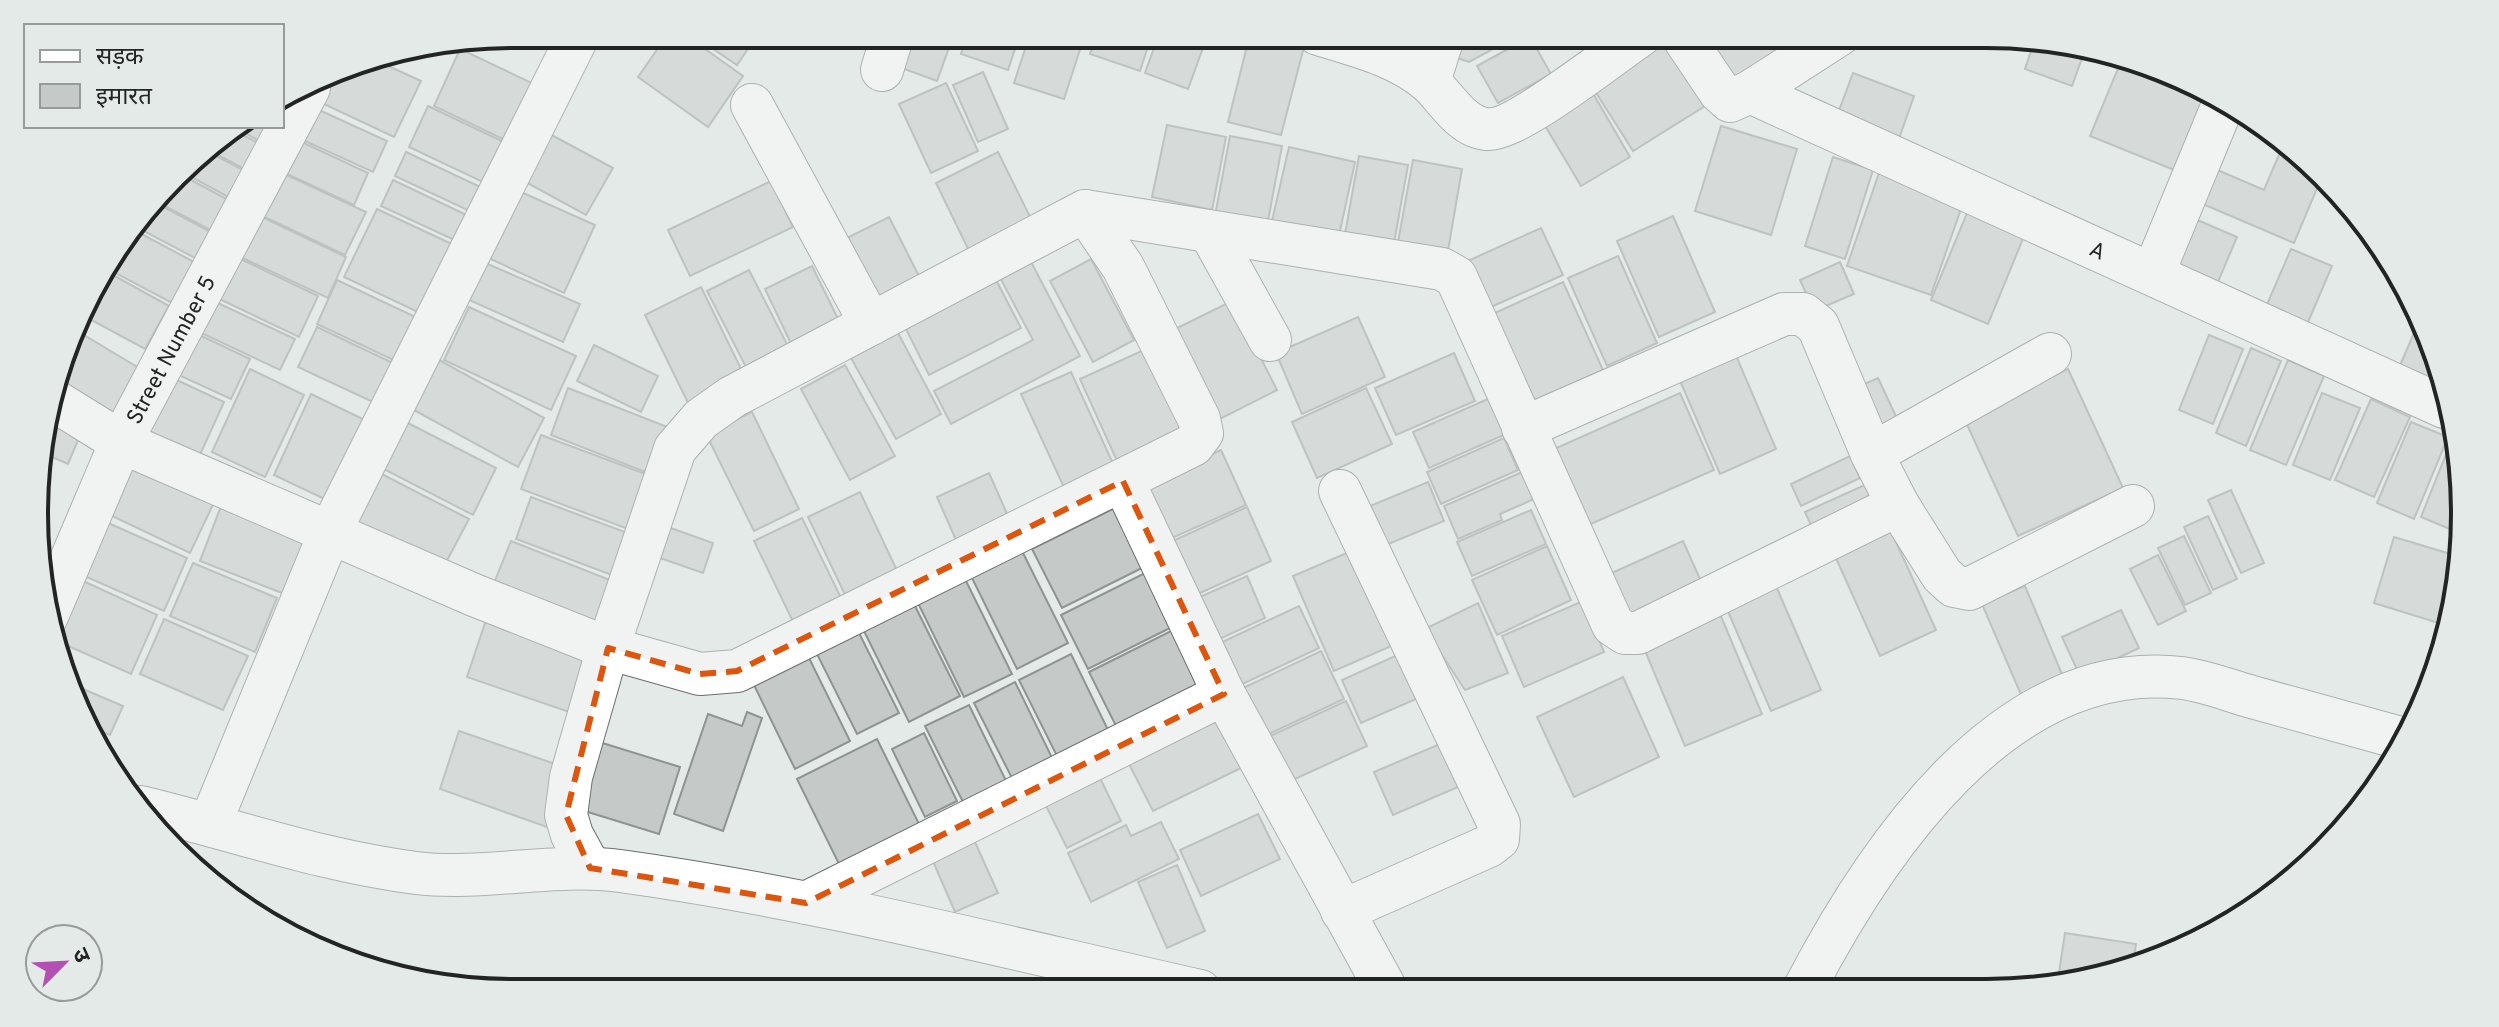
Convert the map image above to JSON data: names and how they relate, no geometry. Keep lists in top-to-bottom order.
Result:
{
  "streets": {
    "street": ["A", "Street Number 5"]
  },
  "legend": ["सड़क", "इमारत"],
  "north": "top right"
}
